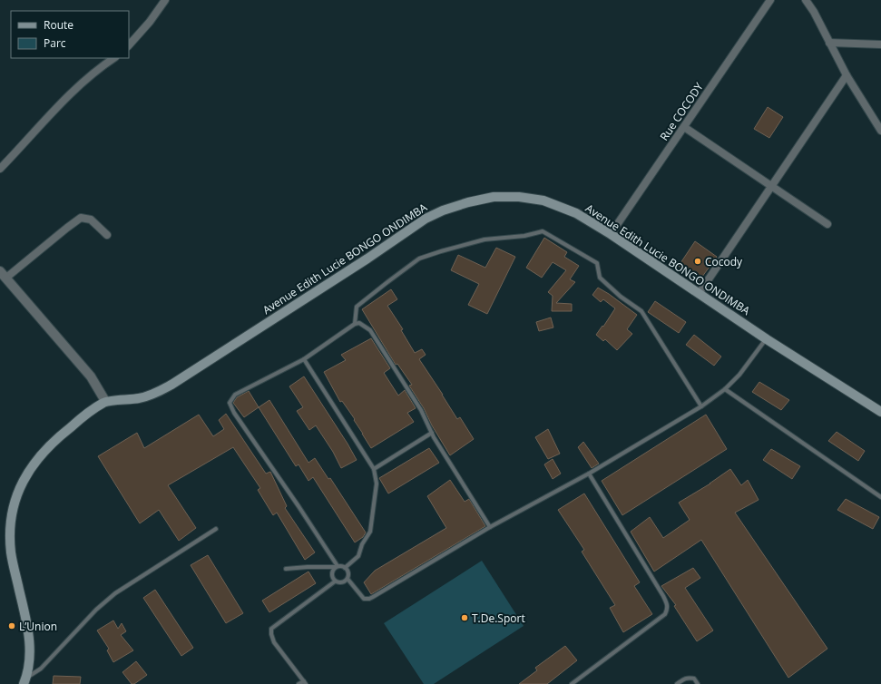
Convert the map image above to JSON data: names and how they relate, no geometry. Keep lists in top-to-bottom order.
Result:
{
  "streets": {
    "main road": ["Avenue Edith Lucie BONGO ONDIMBA"],
    "street": ["Rue COCODY"]
  },
  "crossings": [
    ["Rue COCODY", "Avenue Edith Lucie BONGO ONDIMBA"]
  ],
  "places": ["Cocody", "T.De.Sport", "L’Union"],
  "legend": ["Route", "Parc"]
}
